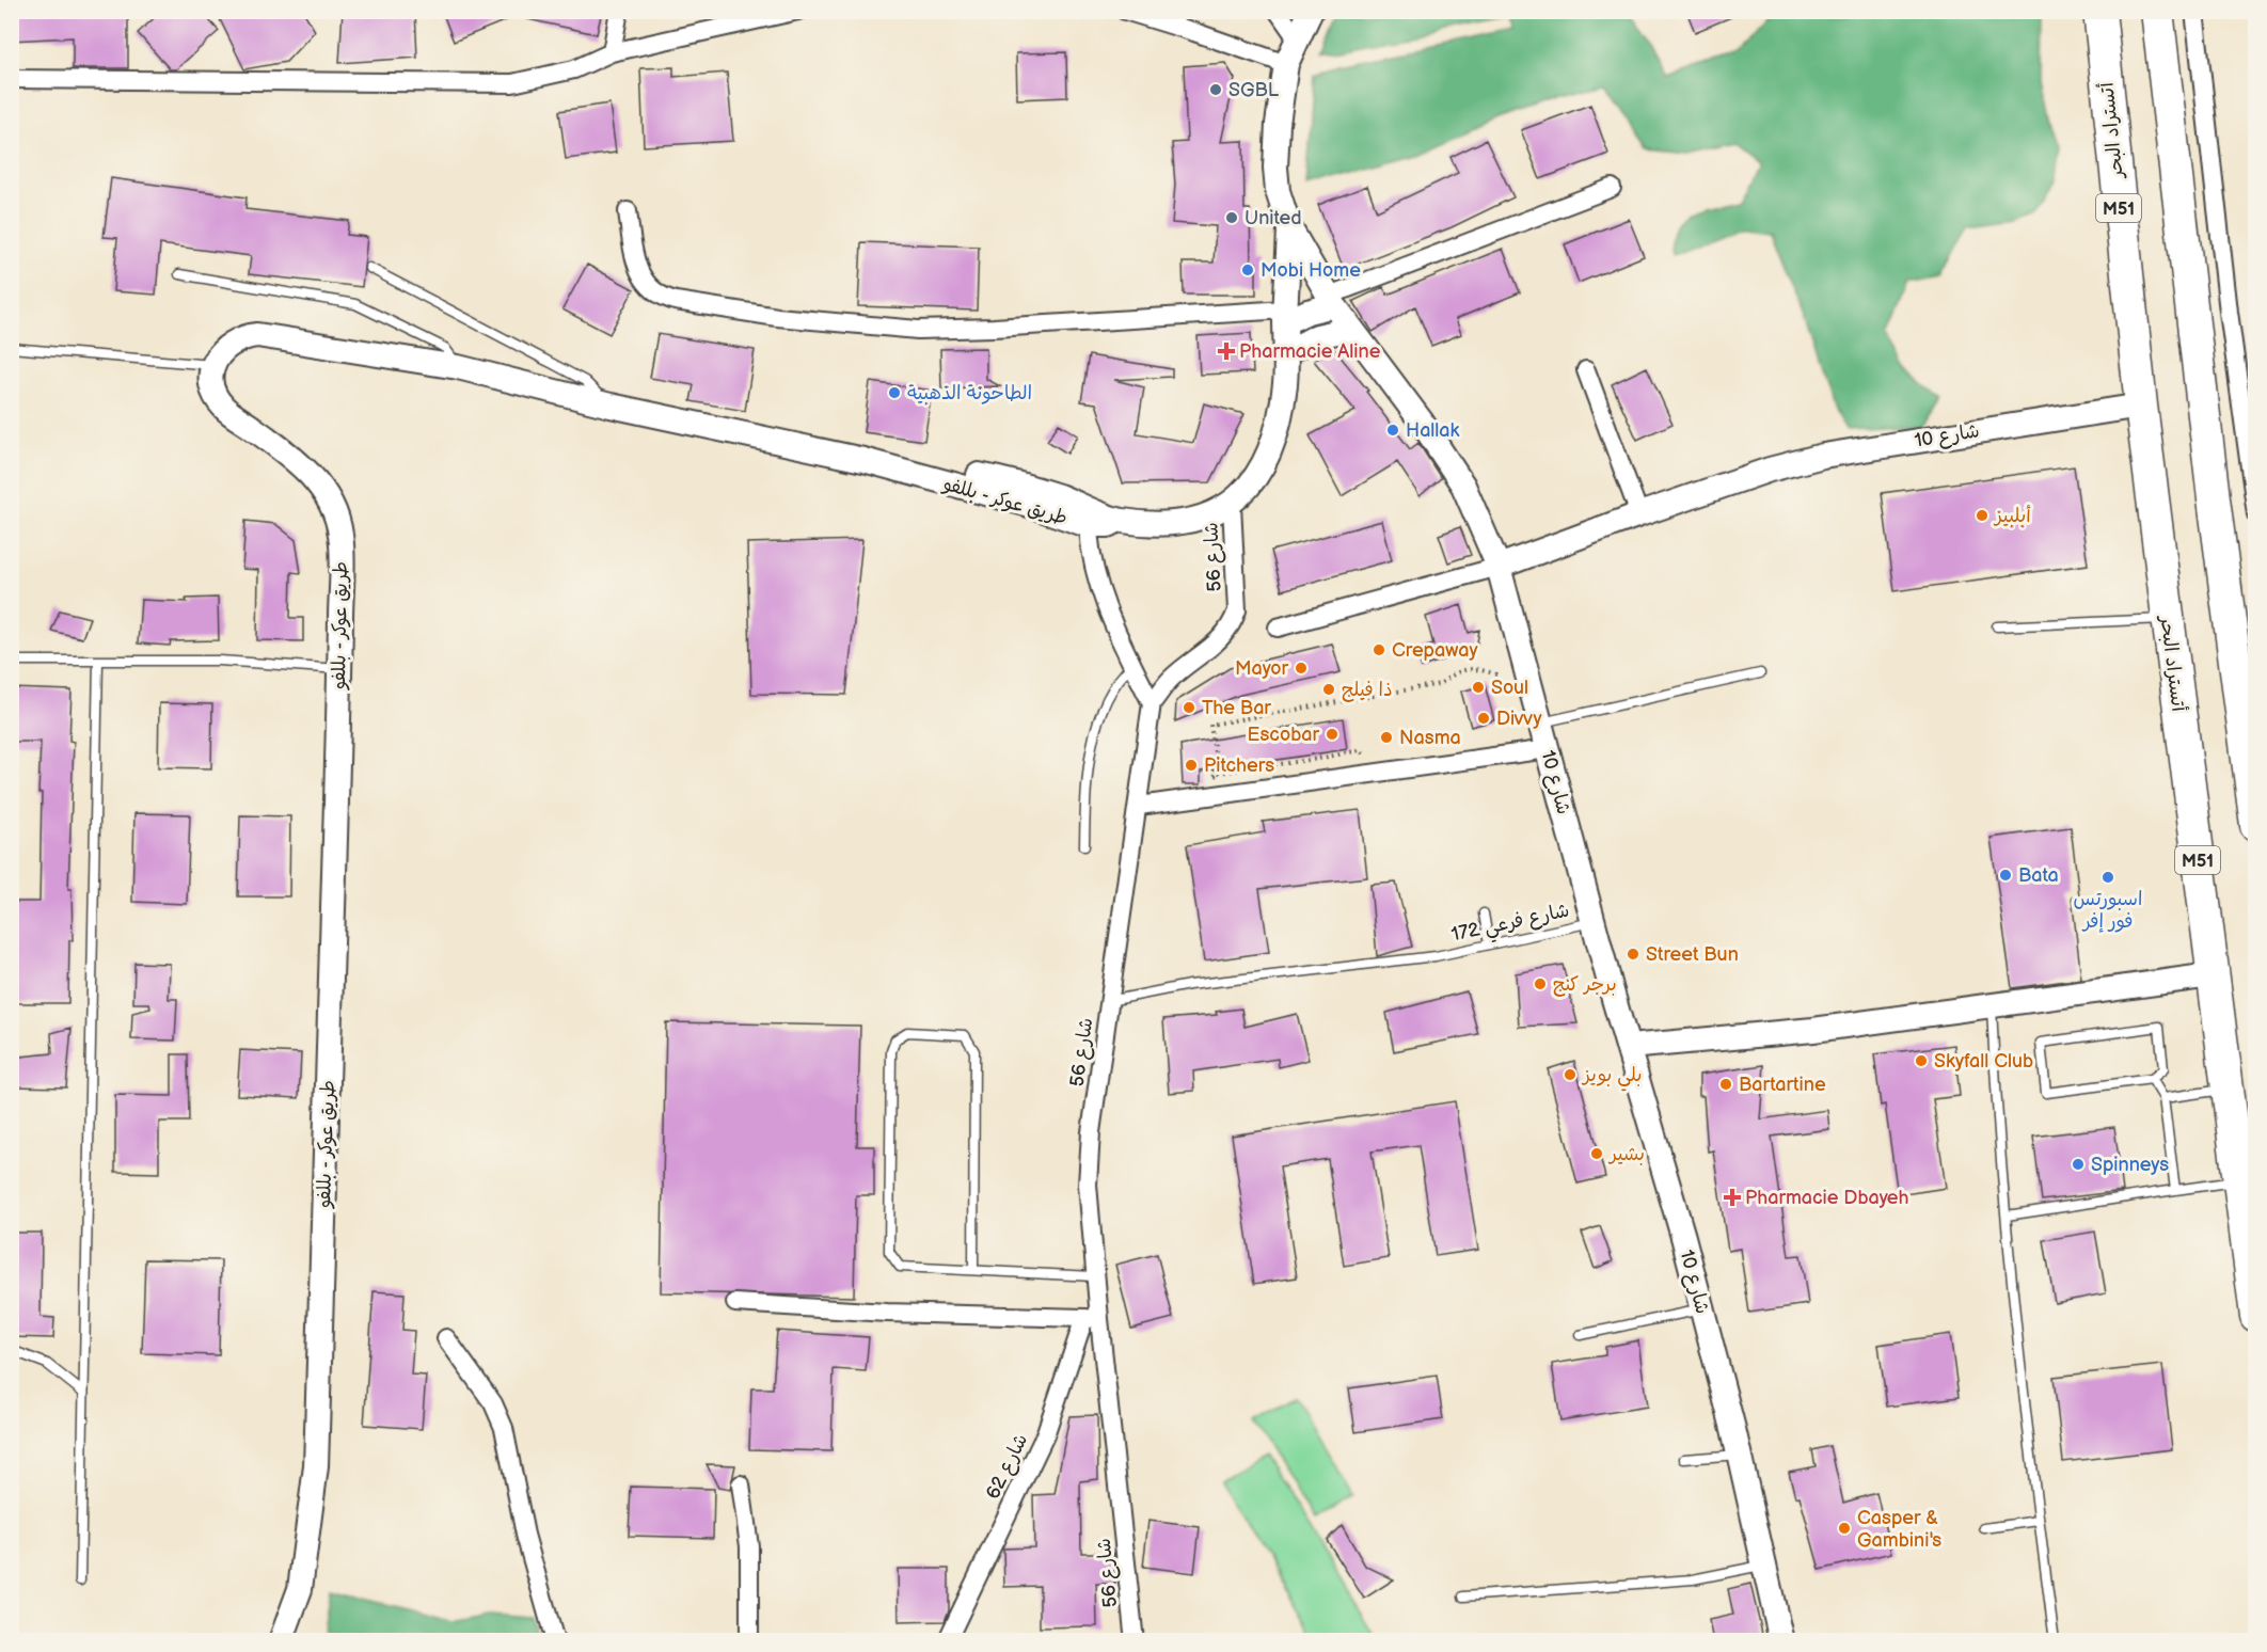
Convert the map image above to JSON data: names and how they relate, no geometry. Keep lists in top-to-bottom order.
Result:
{
  "streets": {
    "highway": ["أتستراد البحر", "M51"],
    "street": [
      "شارع 10",
      "طريق عوكر - بللفو",
      "شارع 56",
      "شارع 62"
    ],
    "lane": ["شارع فرعي 172"]
  },
  "crossings": [
    ["أتستراد البحر", "شارع 10"],
    ["شارع 10", "شارع فرعي 172"],
    ["طريق عوكر - بللفو", "شارع 56"],
    ["شارع 56", "شارع فرعي 172"],
    ["شارع 56", "شارع 62"]
  ],
  "places": {
    "other": [
      "SGBL",
      "United",
      "Mobi Home",
      "الطاحونة الذهبية",
      "Hallak",
      "أبلبيز",
      "Crepaway",
      "Mayor",
      "Soul",
      "ذا فيلج",
      "The Bar",
      "Divvy",
      "Escobar",
      "Nasma",
      "Pitchers",
      "Bata",
      "اسبورتس فور إفر",
      "Street Bun",
      "برجر كنج",
      "Skyfall Club",
      "بلي بويز",
      "Bartartine",
      "بشير",
      "Spinneys",
      "Casper & Gambini's"
    ],
    "health": ["Pharmacie Aline", "Pharmacie Dbayeh"]
  }
}
